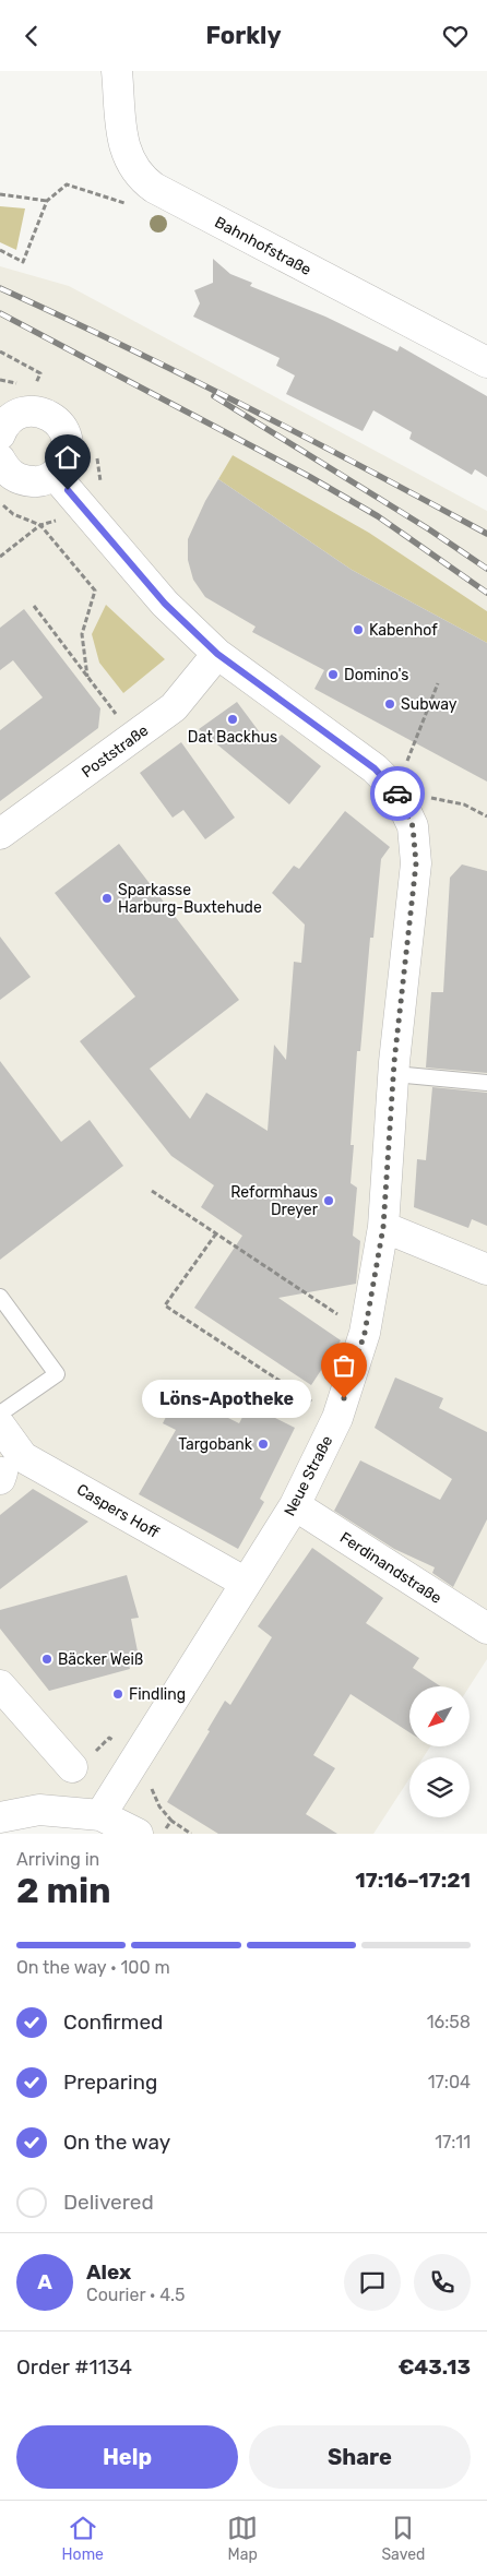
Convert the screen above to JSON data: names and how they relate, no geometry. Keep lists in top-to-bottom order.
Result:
{
  "streets": {
    "street": [
      "Bahnhofstraße",
      "Poststraße",
      "Neue Straße",
      "Caspers Hoff",
      "Ferdinandstraße"
    ]
  },
  "crossings": [
    ["Poststraße", "Neue Straße"],
    ["Neue Straße", "Caspers Hoff"],
    ["Neue Straße", "Ferdinandstraße"]
  ],
  "places": [
    "Kabenhof",
    "Domino's",
    "Subway",
    "Dat Backhus",
    "Sparkasse Harburg-Buxtehude",
    "Reformhaus Dreyer",
    "Löns-Apotheke",
    "Targobank",
    "Bäcker Weiß",
    "Findling"
  ],
  "north": "bottom left",
  "page": {
    "header": "Forkly",
    "bubble": "Löns-Apotheke",
    "heading": ["2 min", "Arriving in", "17:16–17:21"],
    "panel": [
      "Alex",
      "Courier · 4.5",
      "Order #1134",
      "€43.13"
    ],
    "bar": "On the way · 100 m",
    "list": [
      ["Confirmed", "16:58"],
      ["Preparing", "17:04"],
      ["On the way", "17:11"],
      "Delivered"
    ],
    "round": "A",
    "buttons": ["Help", "Share"],
    "tabs": ["Home", "Map", "Saved"]
  }
}
